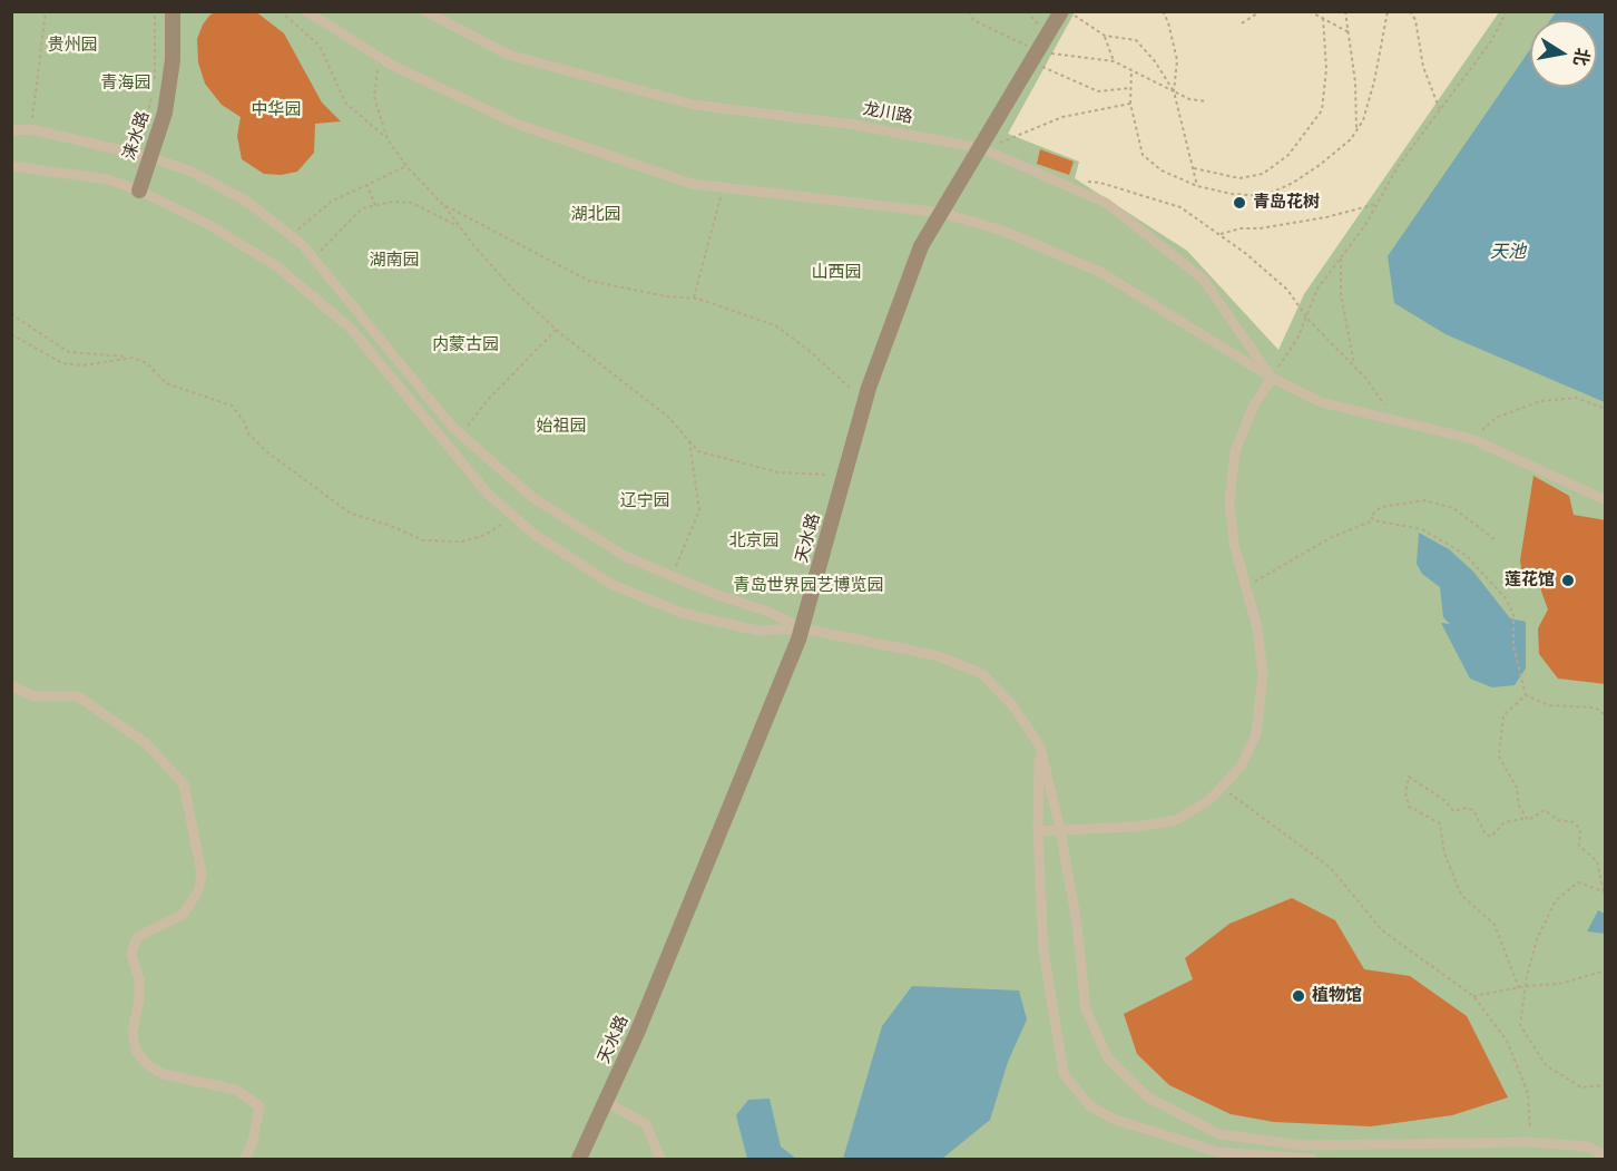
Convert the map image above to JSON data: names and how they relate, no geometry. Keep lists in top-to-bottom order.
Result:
{
  "streets": {
    "street": ["龙川路", "涞水路", "天水路"]
  },
  "crossings": [
    ["龙川路", "天水路"]
  ],
  "water": ["天池"],
  "parks": [
    "贵州园",
    "青海园",
    "中华园",
    "湖北园",
    "湖南园",
    "山西园",
    "内蒙古园",
    "始祖园",
    "辽宁园",
    "北京园",
    "青岛世界园艺博览园"
  ],
  "places": ["青岛花树", "莲花馆", "植物馆"],
  "north": "right"
}
